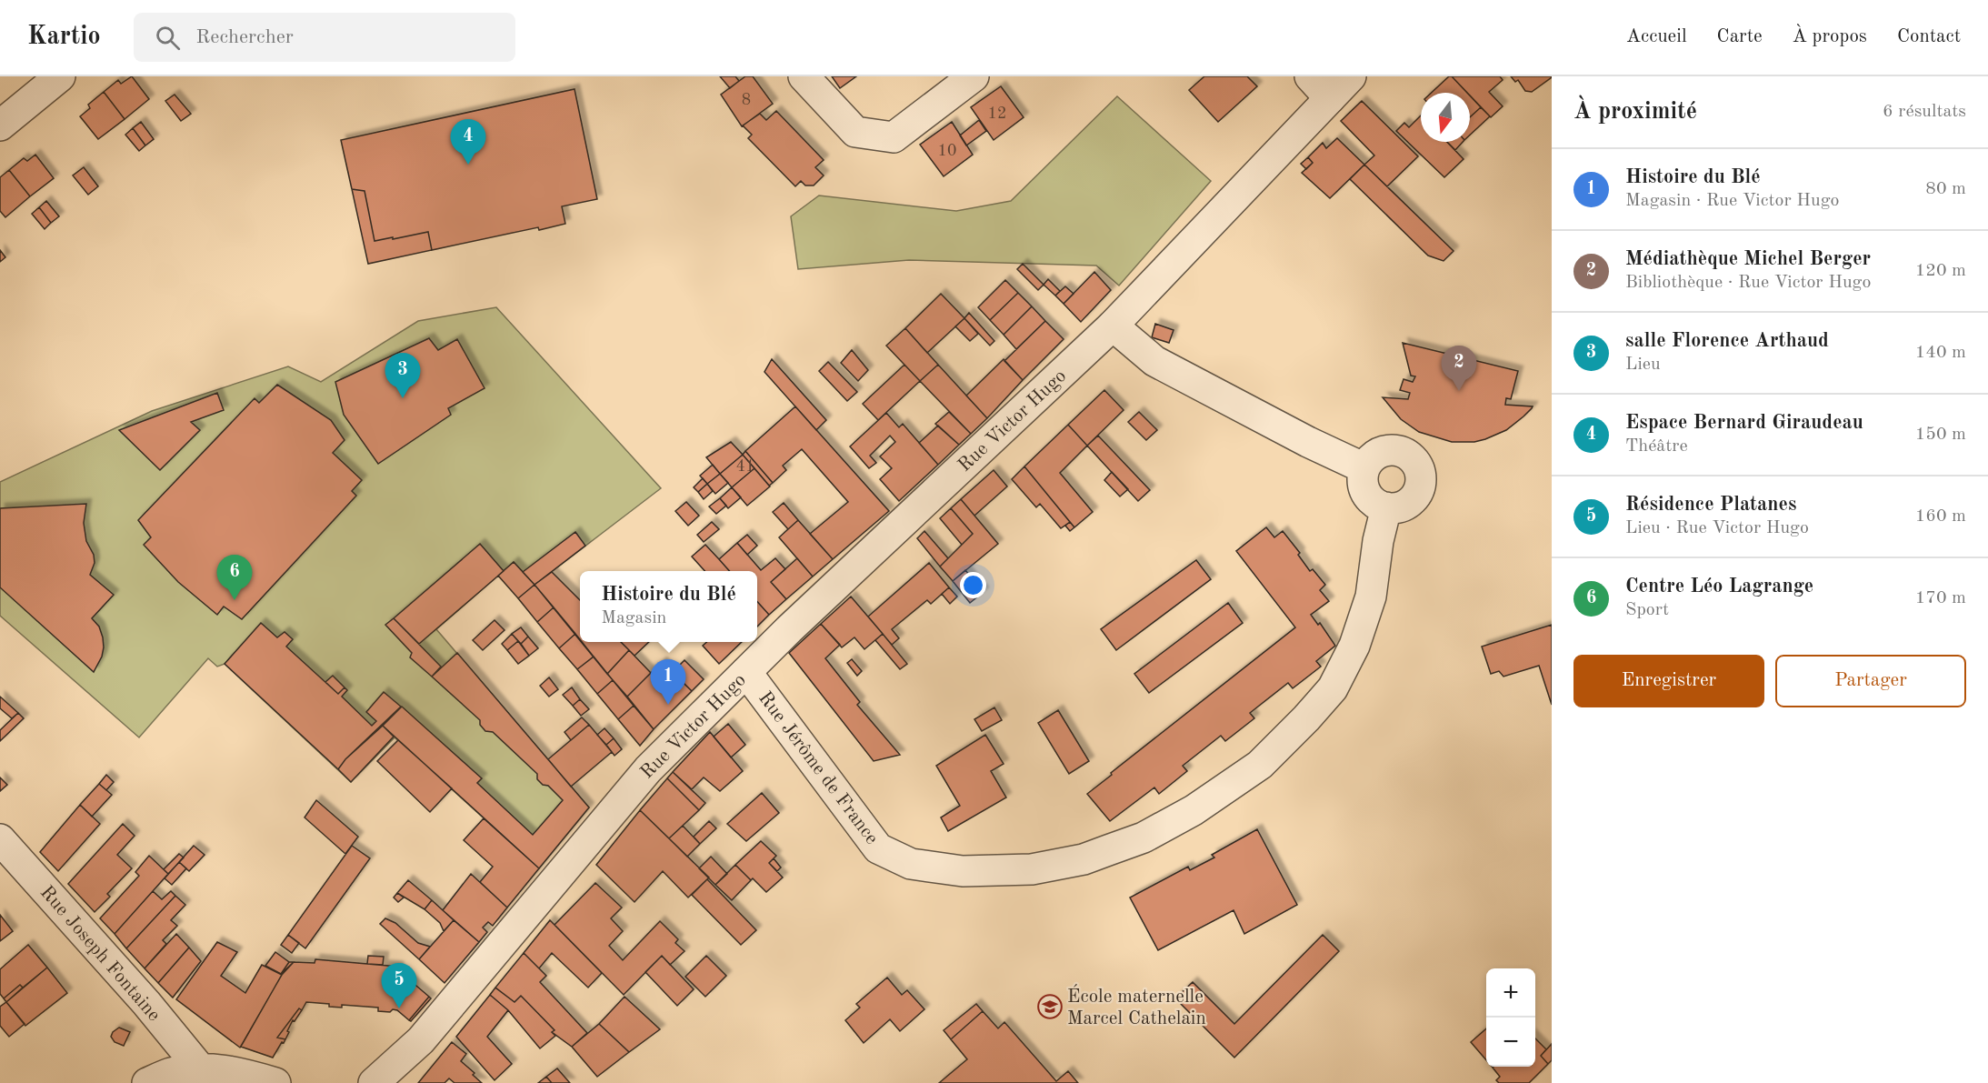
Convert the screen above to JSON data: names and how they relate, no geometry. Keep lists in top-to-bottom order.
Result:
{
  "streets": {
    "street": ["Rue Victor Hugo", "Rue Jérôme de France", "Rue Joseph Fontaine"]
  },
  "crossings": [
    ["Rue Victor Hugo", "Rue Jérôme de France"]
  ],
  "places": {
    "school or university": ["École maternelle Marcel Cathelain"]
  },
  "house_numbers": [
    "8",
    "12",
    "10",
    "41"
  ],
  "north": "bottom",
  "page": {
    "header": "Kartio",
    "search": "Rechercher",
    "nav": [
      "Accueil",
      "Carte",
      "À propos",
      "Contact"
    ],
    "heading": ["À proximité", "6 résultats"],
    "pins": [
      "4",
      "2",
      "3",
      "6",
      "1",
      "5"
    ],
    "list": [
      {
        "mark": "1",
        "name": "Histoire du Blé",
        "note": "Magasin · Rue Victor Hugo",
        "value": "80 m"
      },
      {
        "mark": "2",
        "name": "Médiathèque Michel Berger",
        "note": "Bibliothèque · Rue Victor Hugo",
        "value": "120 m"
      },
      {
        "mark": "3",
        "name": "salle Florence Arthaud",
        "note": "Lieu",
        "value": "140 m"
      },
      {
        "mark": "4",
        "name": "Espace Bernard Giraudeau",
        "note": "Théâtre",
        "value": "150 m"
      },
      {
        "mark": "5",
        "name": "Résidence Platanes",
        "note": "Lieu · Rue Victor Hugo",
        "value": "160 m"
      },
      {
        "mark": "6",
        "name": "Centre Léo Lagrange",
        "note": "Sport",
        "value": "170 m"
      }
    ],
    "popup": ["Histoire du Blé", "Magasin"],
    "buttons": ["Enregistrer", "Partager"],
    "map_buttons": ["+", "−"]
  }
}
